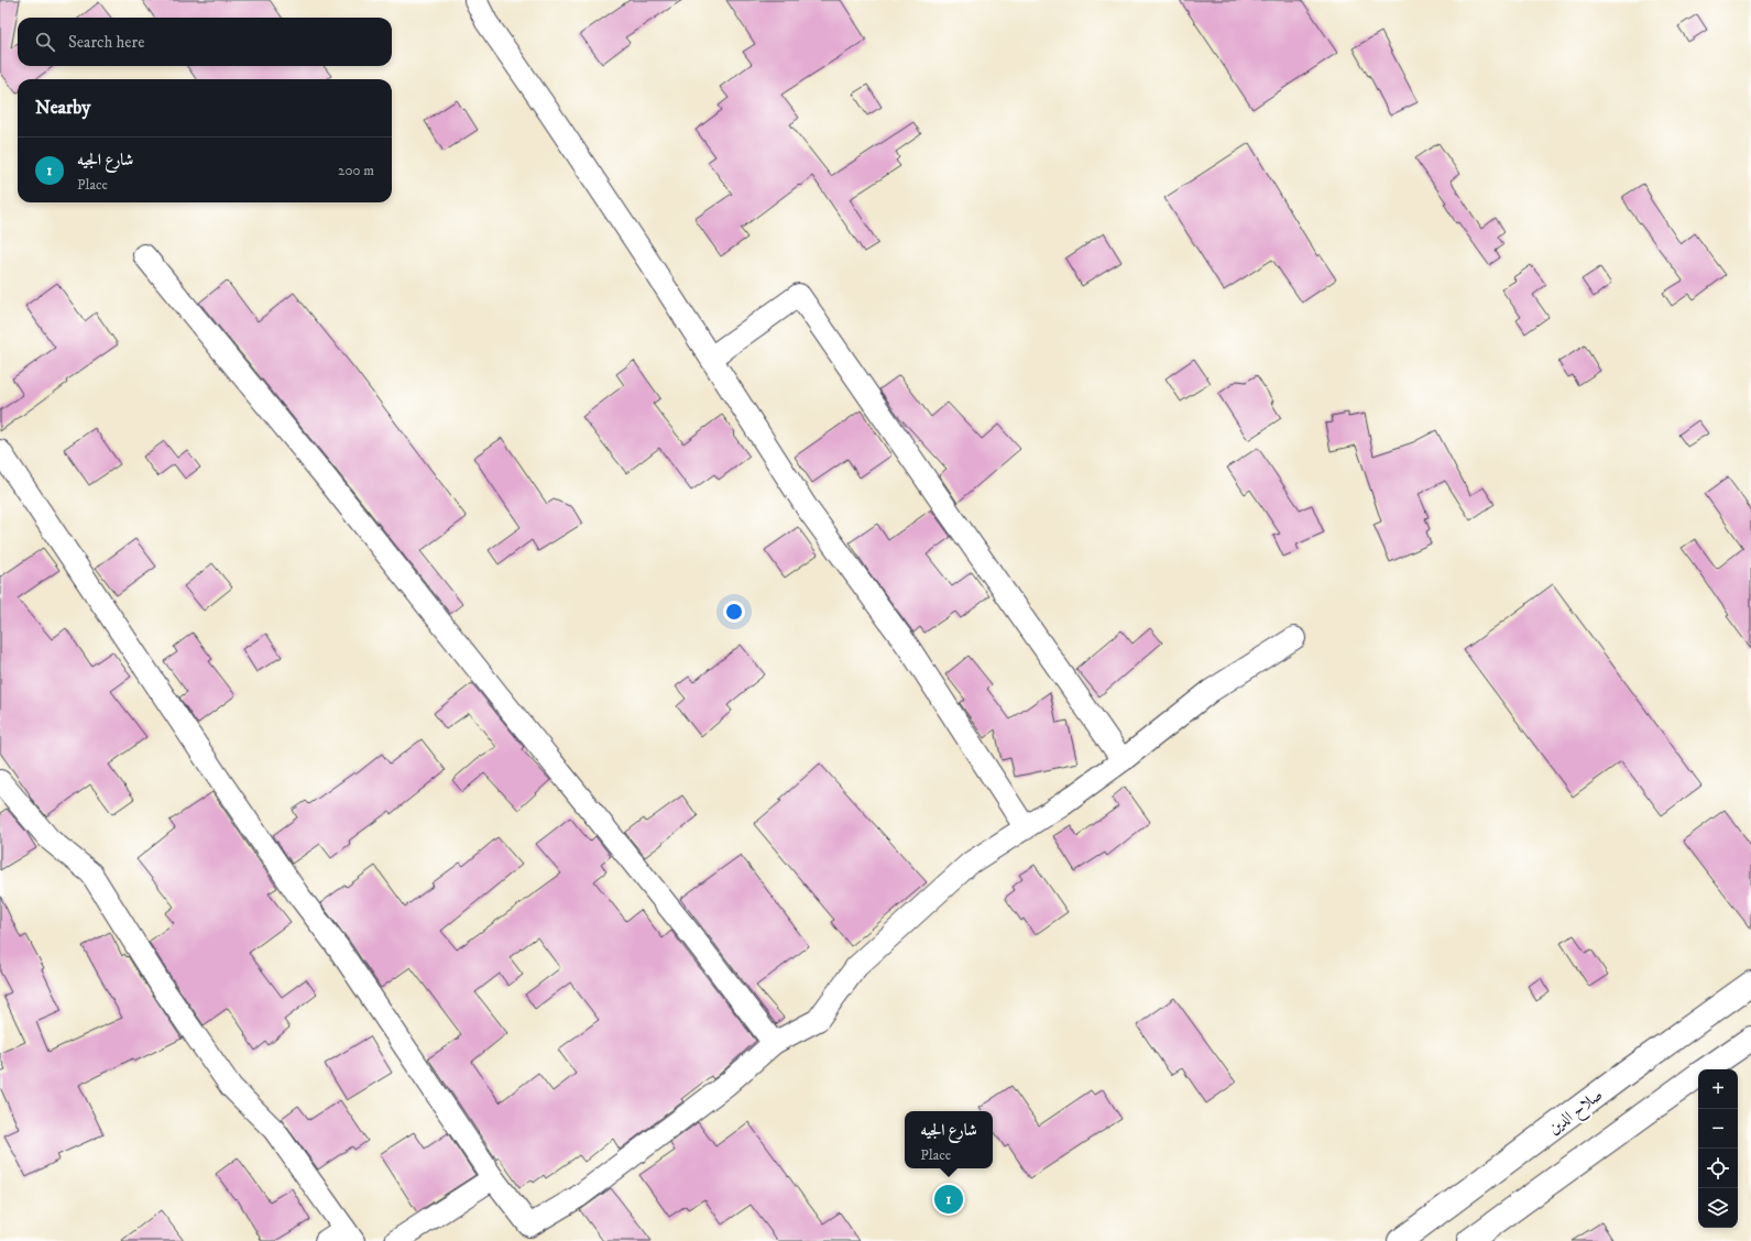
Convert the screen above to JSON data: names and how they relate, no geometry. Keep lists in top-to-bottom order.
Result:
{
  "streets": {
    "highway": ["صلاح الدين"]
  },
  "page": {
    "search": "Search here",
    "heading": "Nearby",
    "list": [
      {
        "mark": "1",
        "name": "شارع الجيه",
        "note": "Place",
        "value": "200 m"
      }
    ],
    "map_buttons": ["+", "−"],
    "popup": ["شارع الجيه", "Place"],
    "pins": "1"
  }
}
